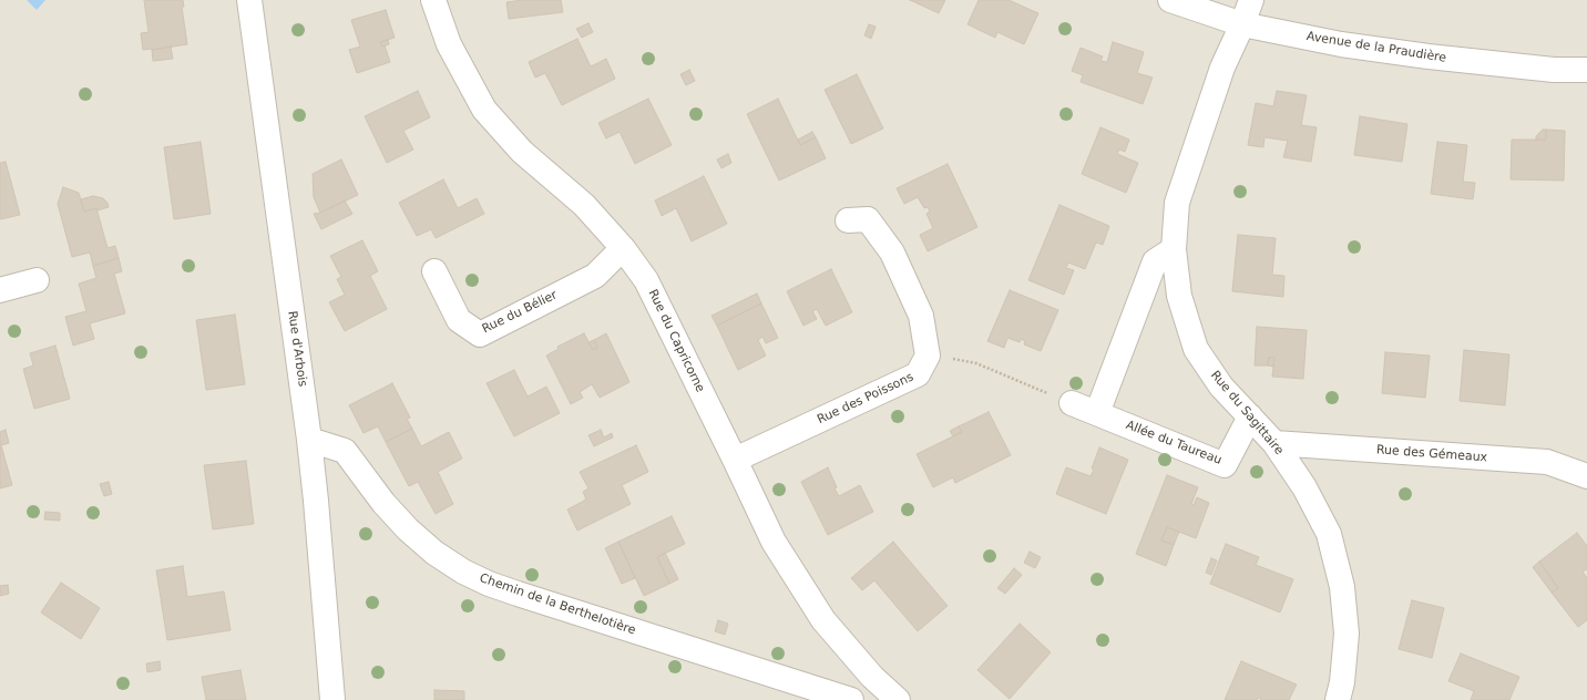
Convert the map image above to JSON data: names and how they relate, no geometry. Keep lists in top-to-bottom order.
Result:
{
  "streets": {
    "street": [
      "Avenue de la Praudière",
      "Rue du Bélier",
      "Rue du Capricorne",
      "Rue d'Arbois",
      "Rue des Poissons",
      "Rue du Sagittaire",
      "Allée du Taureau",
      "Rue des Gémeaux",
      "Chemin de la Berthelotière"
    ]
  },
  "crossings": [
    ["Avenue de la Praudière", "Rue du Sagittaire"],
    ["Rue du Bélier", "Rue du Capricorne"],
    ["Rue du Capricorne", "Rue des Poissons"],
    ["Rue d'Arbois", "Chemin de la Berthelotière"],
    ["Rue du Sagittaire", "Allée du Taureau"],
    ["Rue du Sagittaire", "Rue des Gémeaux"]
  ]
}
